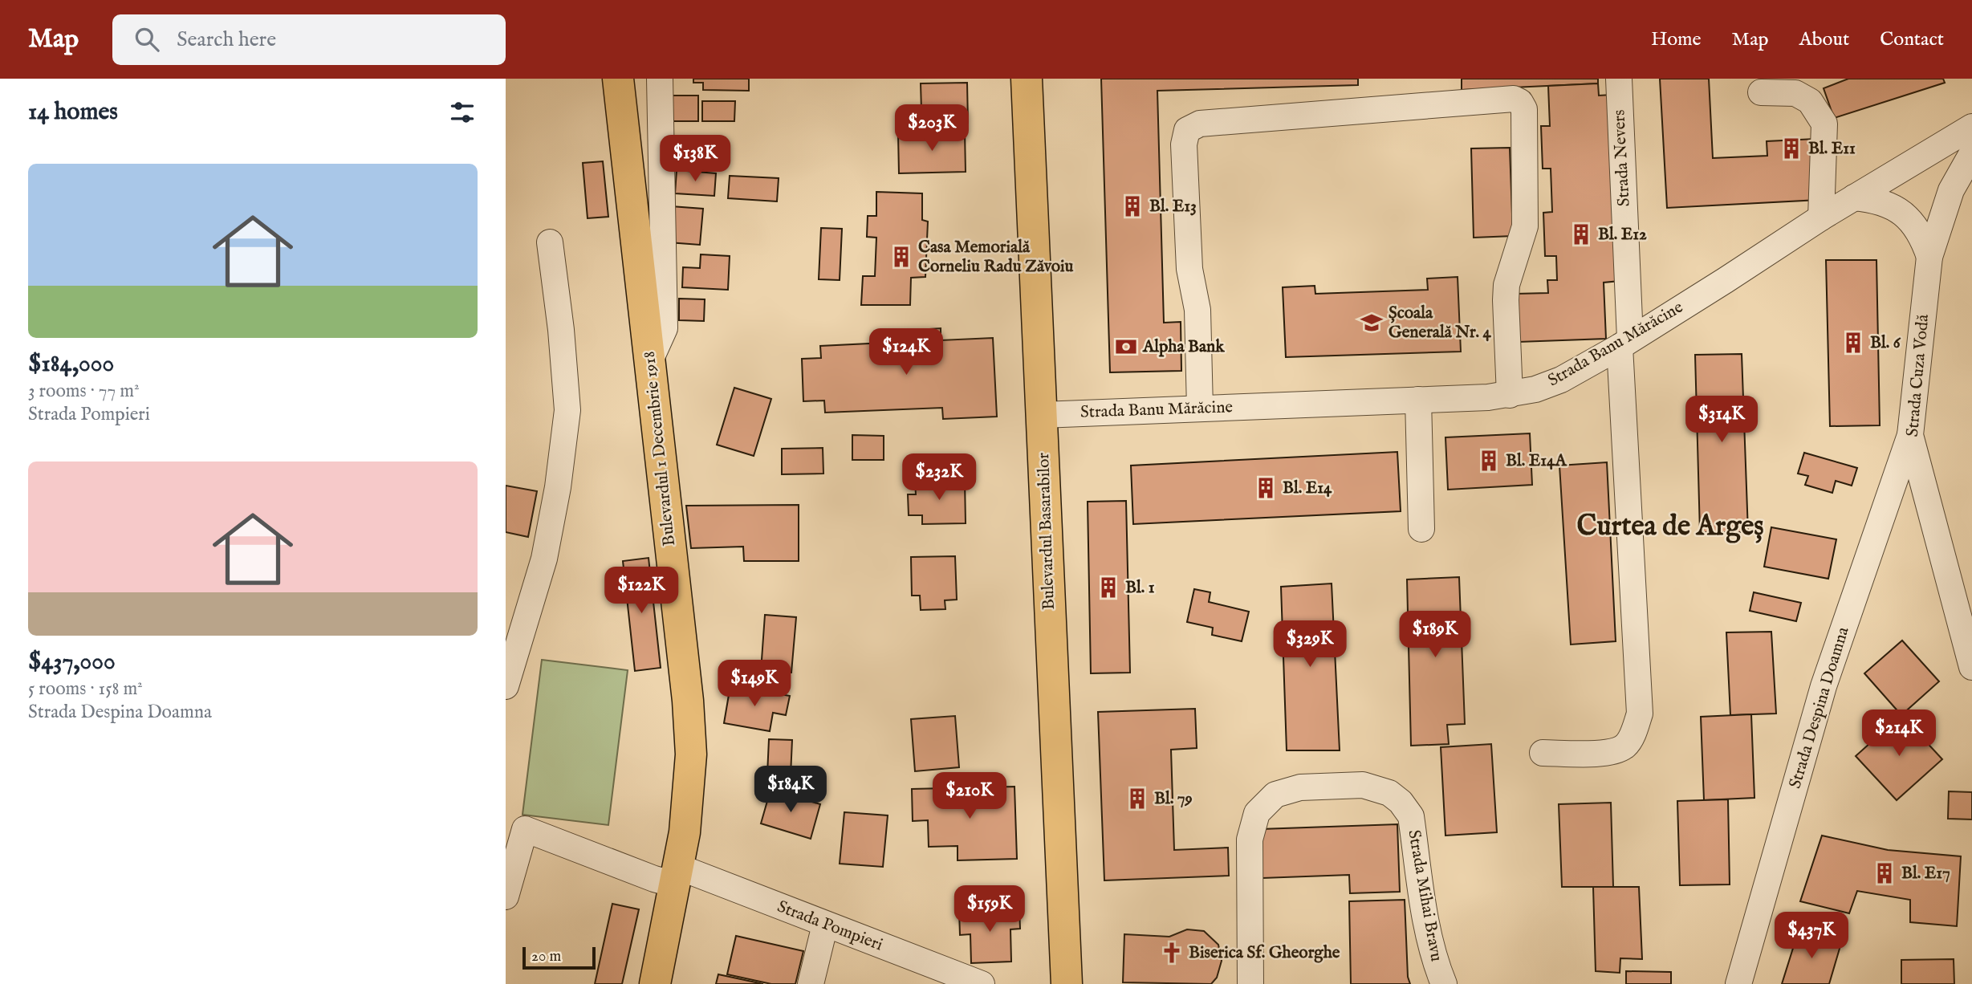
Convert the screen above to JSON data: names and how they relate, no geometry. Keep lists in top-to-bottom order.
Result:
{
  "streets": {
    "main road": ["Bulevardul 1 Decembrie 1918", "Bulevardul Basarabilor"],
    "street": [
      "Strada Nevers",
      "Strada Banu Mărăcine",
      "Strada Cuza Vodă",
      "Strada Despina Doamna",
      "Strada Mihai Bravu",
      "Strada Pompieri"
    ]
  },
  "crossings": [
    ["Strada Nevers", "Strada Banu Mărăcine"],
    ["Strada Banu Mărăcine", "Bulevardul Basarabilor"],
    ["Strada Cuza Vodă", "Strada Despina Doamna"],
    ["Bulevardul 1 Decembrie 1918", "Strada Pompieri"]
  ],
  "districts": ["Curtea de Argeș"],
  "places": {
    "building": [
      "Bl. E11",
      "Bl. E13",
      "Bl. E12",
      "Casa Memorială Corneliu Radu Zăvoiu",
      "Bl. 6",
      "Bl. E14A",
      "Bl. E14",
      "Bl. 1",
      "Bl. 79",
      "Bl. E17"
    ],
    "school or university": ["Școala Generală Nr. 4"],
    "bank": ["Alpha Bank"],
    "church": ["Biserica Sf. Gheorghe"]
  },
  "scale_bar": "20 m",
  "page": {
    "header": "Map",
    "search": "Search here",
    "nav": [
      "Home",
      "Map",
      "About",
      "Contact"
    ],
    "heading": "14 homes",
    "price": [
      "$203K",
      "$138K",
      "$124K",
      "$314K",
      "$232K",
      "$122K",
      "$189K",
      "$329K",
      "$149K",
      "$214K",
      "$184K",
      "$210K",
      "$159K",
      "$437K"
    ],
    "list": [
      {
        "name": "$184,000",
        "note": "3 rooms · 77 m² · Strada Pompieri"
      },
      {
        "name": "$437,000",
        "note": "5 rooms · 158 m² · Strada Despina Doamna"
      }
    ],
    "scale": "20 m"
  }
}
